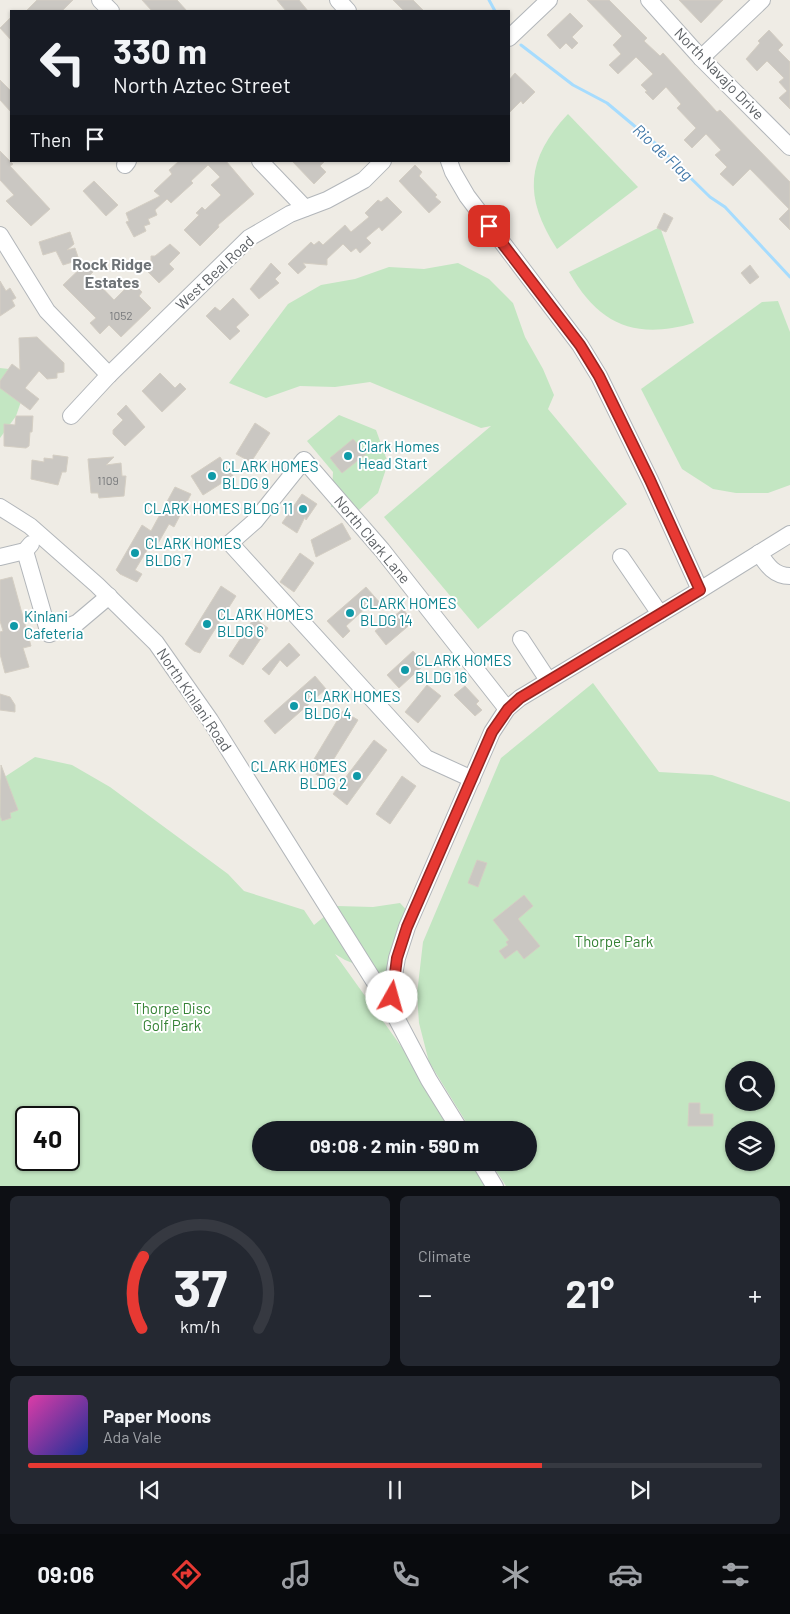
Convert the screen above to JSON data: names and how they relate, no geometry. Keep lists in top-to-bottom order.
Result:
{
  "streets": {
    "street": [
      "North Navajo Drive",
      "West Beal Road",
      "North Clark Lane",
      "North Kinlani Road"
    ]
  },
  "districts": ["Rock Ridge Estates"],
  "water": ["Rio de Flag"],
  "parks": ["Thorpe Park", "Thorpe Disc Golf Park"],
  "places": [
    "Clark Homes Head Start",
    "CLARK HOMES BLDG 9",
    "CLARK HOMES BLDG 11",
    "CLARK HOMES BLDG 7",
    "CLARK HOMES BLDG 14",
    "CLARK HOMES BLDG 6",
    "Kinlani Cafeteria",
    "CLARK HOMES BLDG 16",
    "CLARK HOMES BLDG 4",
    "CLARK HOMES BLDG 2"
  ],
  "house_numbers": ["1052", "1109"],
  "page": {
    "turn": ["330 m", "North Aztec Street"],
    "then": "Then",
    "limit": "40",
    "trip": "09:08 · 2 min · 590 m",
    "tile": "Climate",
    "heat": ["−", "21°", "+"],
    "song": ["Paper Moons", "Ada Vale"],
    "tabs": "09:06",
    "gauge": ["37", "km/h"]
  }
}
